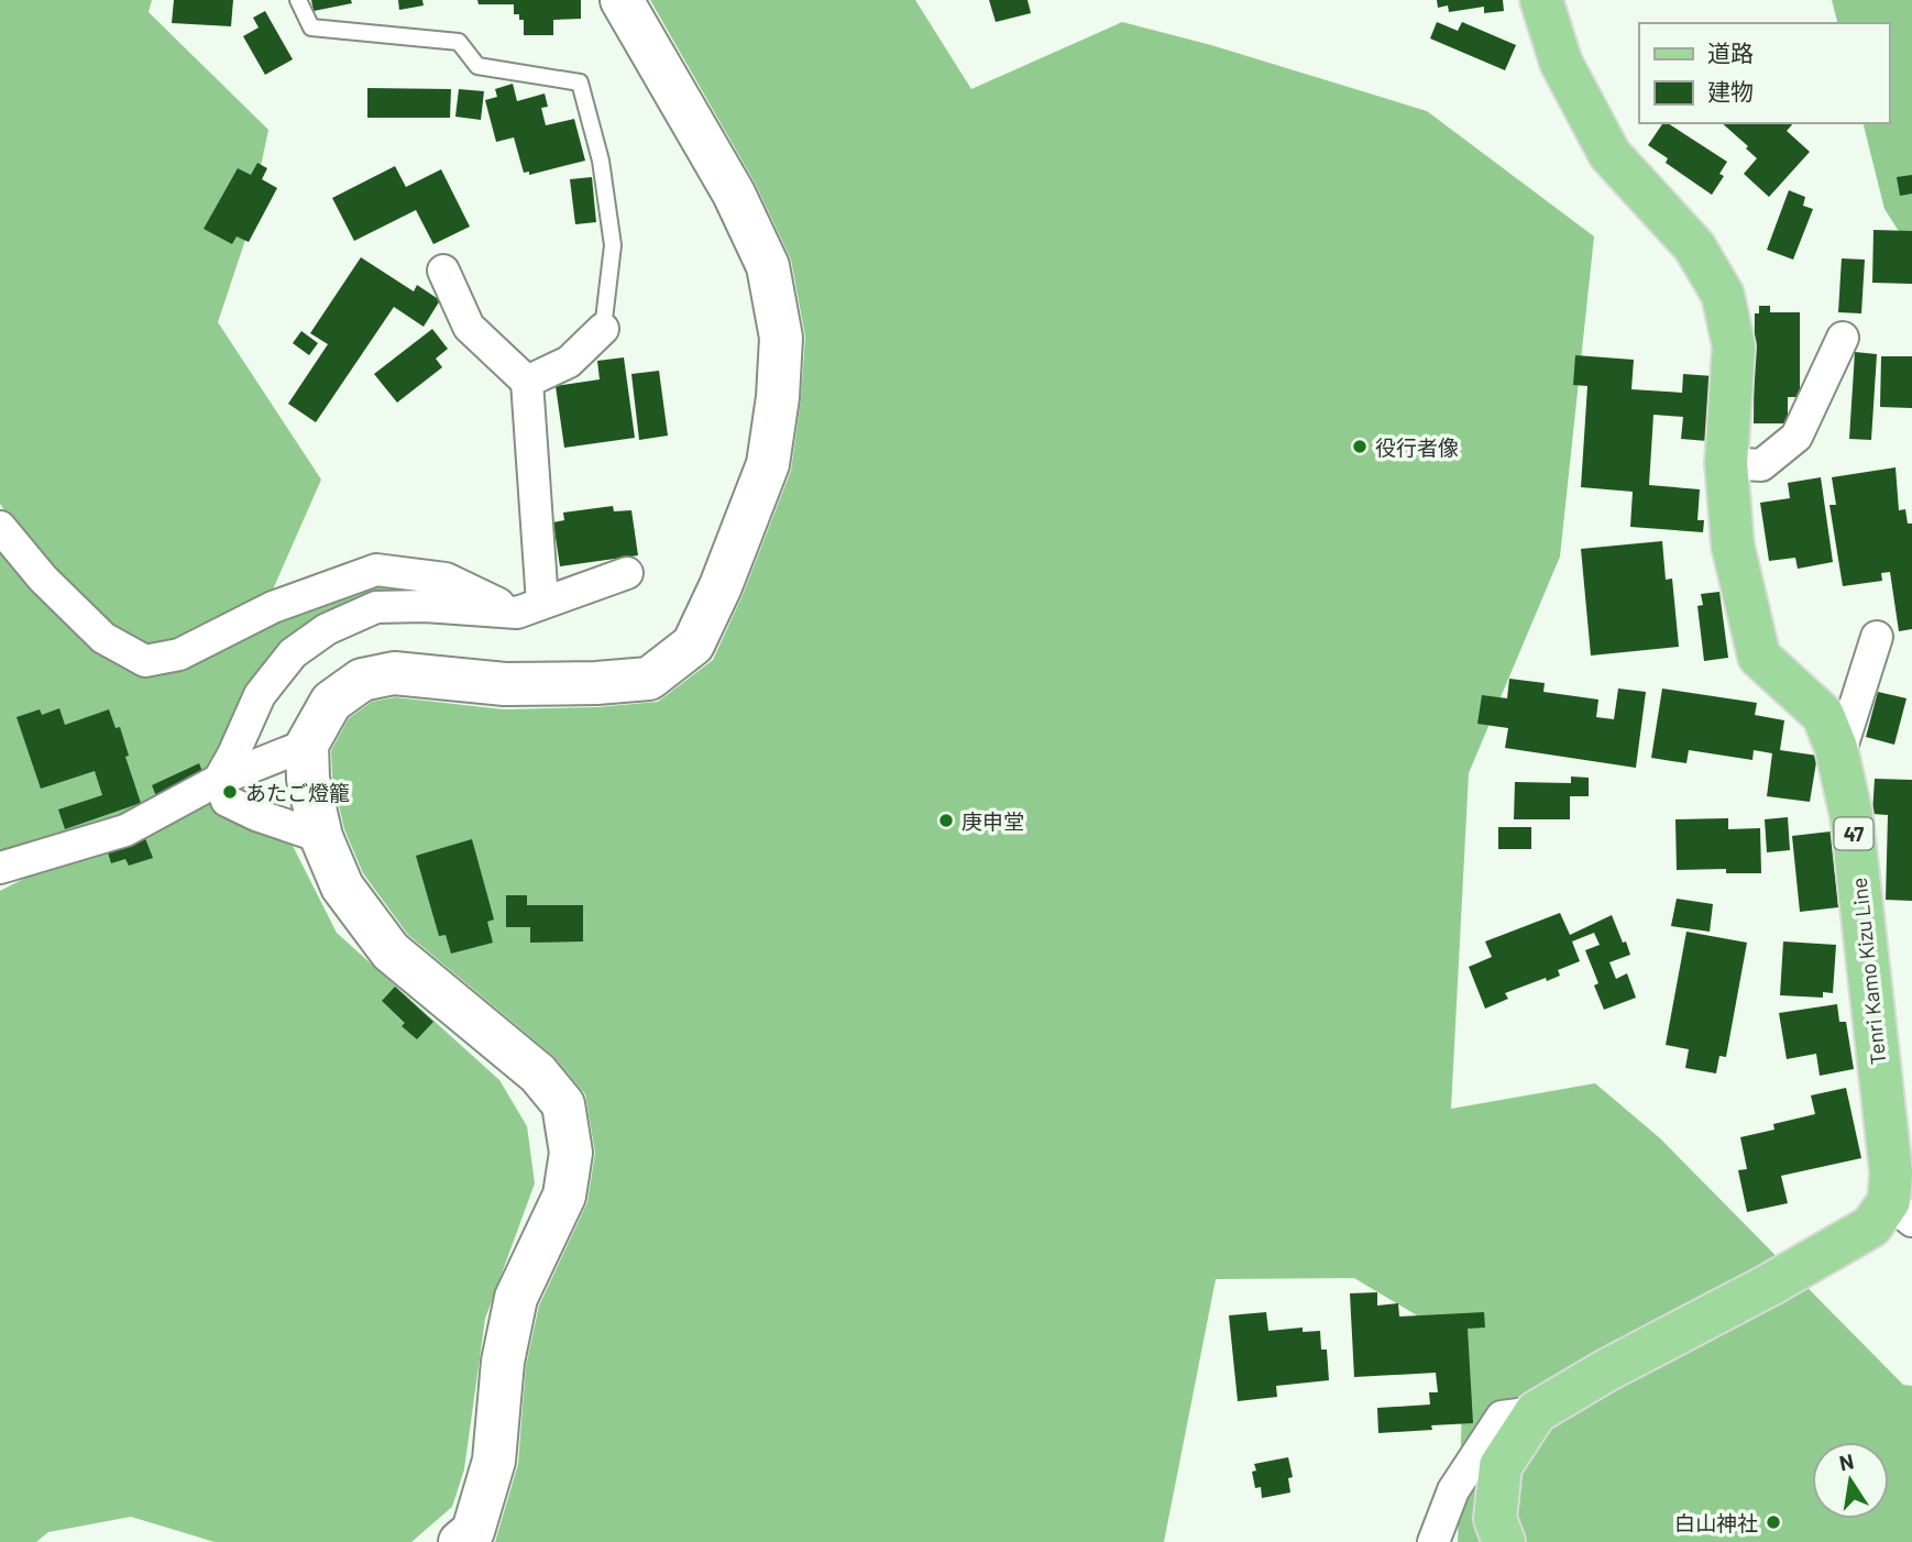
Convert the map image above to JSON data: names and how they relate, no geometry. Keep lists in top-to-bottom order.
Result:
{
  "streets": {
    "main road": ["47", "Tenri Kamo Kizu Line"]
  },
  "places": [
    "役行者像",
    "あたご燈籠",
    "庚申堂",
    "白山神社"
  ],
  "legend": ["道路", "建物"],
  "north": "top"
}
